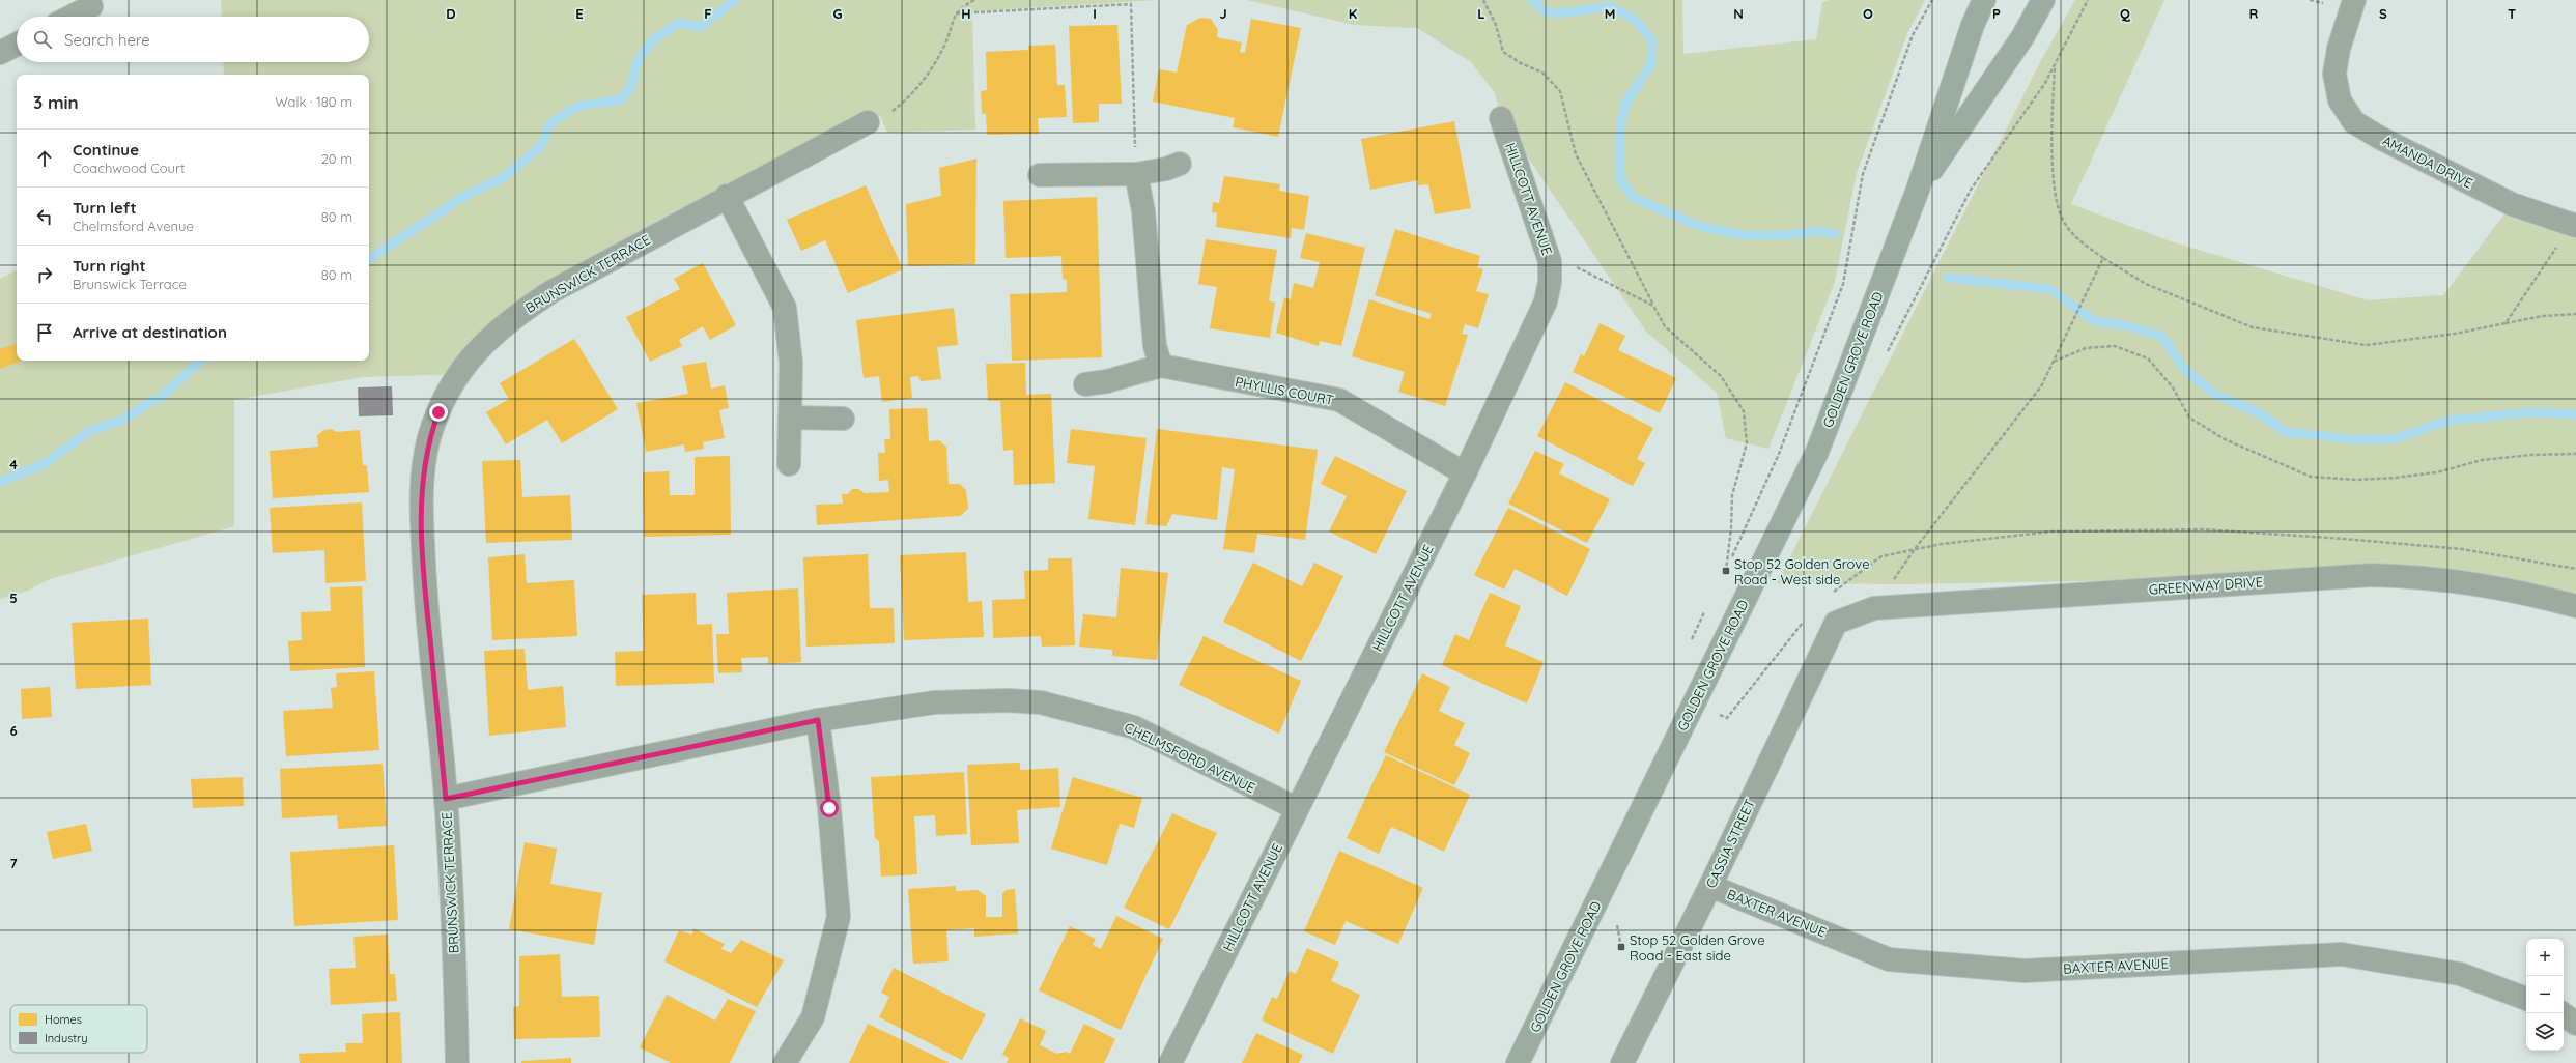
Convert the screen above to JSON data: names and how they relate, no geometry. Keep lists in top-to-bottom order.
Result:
{
  "streets": {
    "main road": ["GOLDEN GROVE ROAD"],
    "street": [
      "AMANDA DRIVE",
      "HILLCOTT AVENUE",
      "BRUNSWICK TERRACE",
      "PHYLLIS COURT",
      "GREENWAY DRIVE",
      "CHELMSFORD AVENUE",
      "CASSIA STREET",
      "BAXTER AVENUE"
    ]
  },
  "crossings": [
    ["HILLCOTT AVENUE", "PHYLLIS COURT"],
    ["HILLCOTT AVENUE", "CHELMSFORD AVENUE"],
    ["BRUNSWICK TERRACE", "CHELMSFORD AVENUE"],
    ["GREENWAY DRIVE", "CASSIA STREET"],
    ["CASSIA STREET", "BAXTER AVENUE"]
  ],
  "places": {
    "transit": ["Stop 52 Golden Grove Road - West side", "Stop 52 Golden Grove Road - East side"]
  },
  "legend": ["Homes", "Industry"],
  "page": {
    "search": "Search here",
    "heading": ["3 min", "Walk · 180 m"],
    "list": [
      ["Continue", "Coachwood Court", "20 m"],
      ["Turn left", "Chelmsford Avenue", "80 m"],
      ["Turn right", "Brunswick Terrace", "80 m"],
      "Arrive at destination"
    ],
    "map_buttons": ["+", "−"]
  },
  "grid": {
    "columns": [
      "D",
      "E",
      "F",
      "G",
      "H",
      "I",
      "J",
      "K",
      "L",
      "M",
      "N",
      "O",
      "P",
      "Q",
      "R",
      "S",
      "T"
    ],
    "rows": [
      "4",
      "5",
      "6",
      "7"
    ]
  }
}
